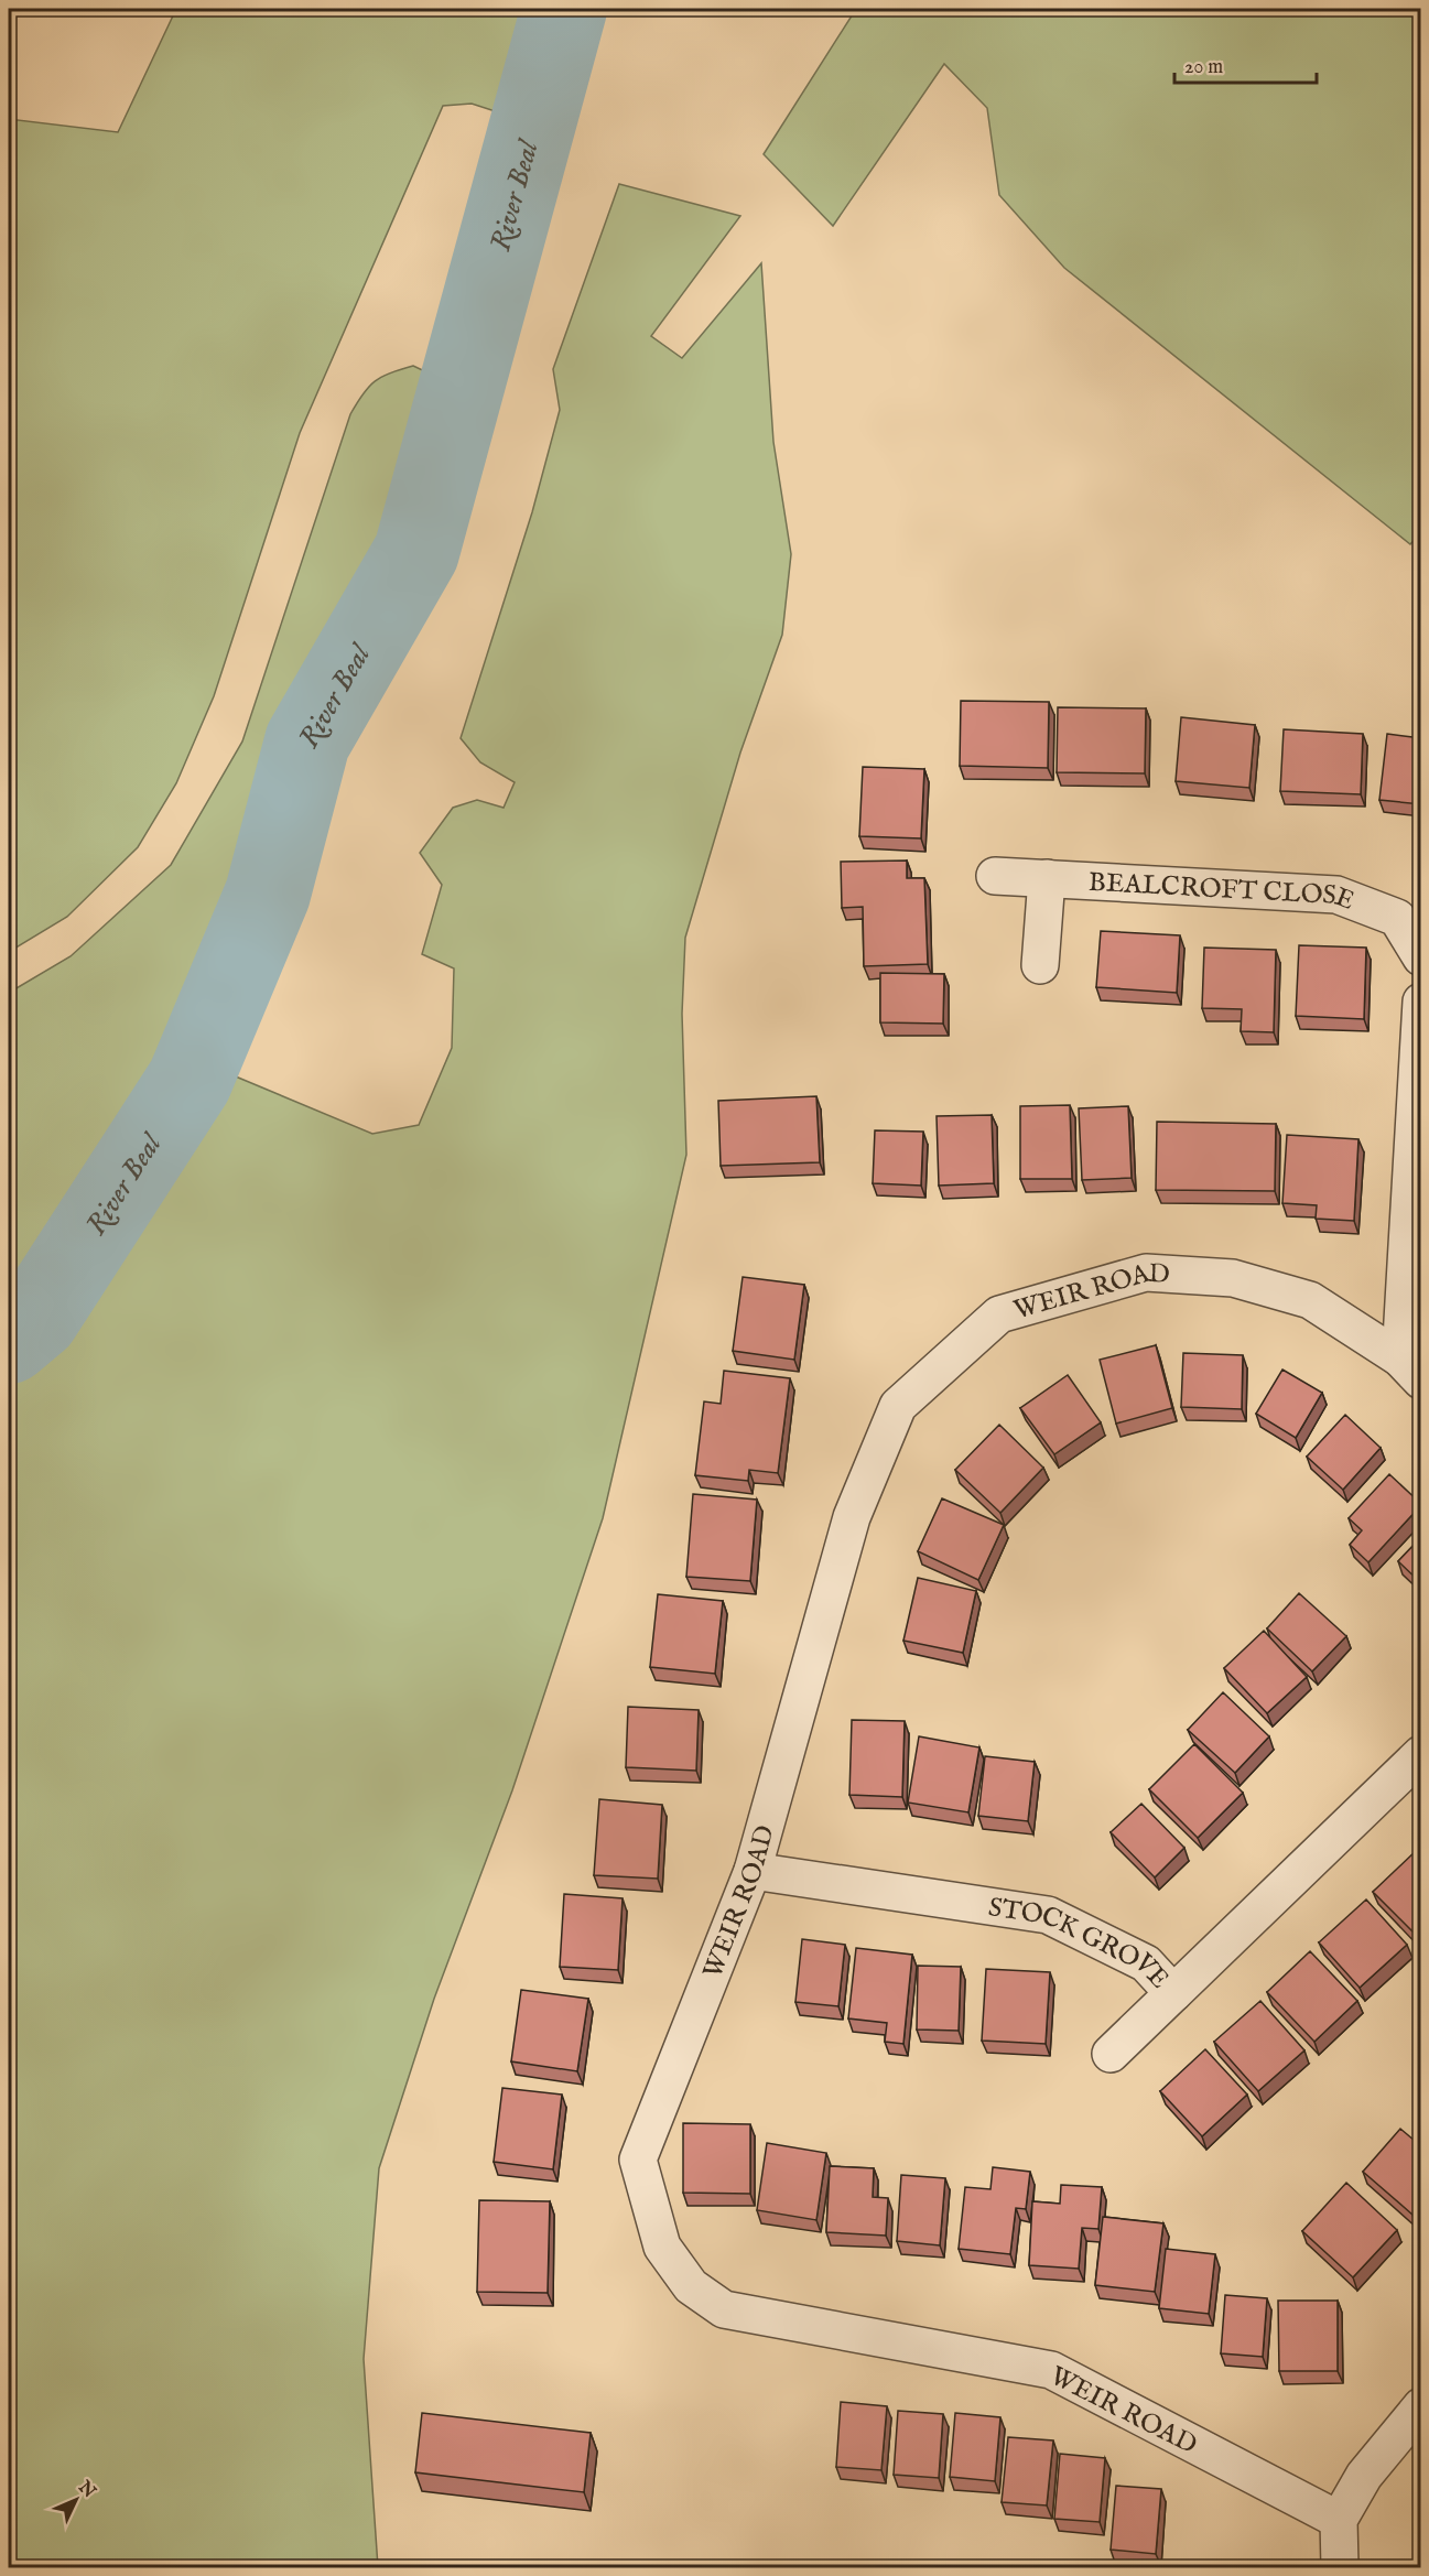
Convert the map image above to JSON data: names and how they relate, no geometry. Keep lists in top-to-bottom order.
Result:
{
  "streets": {
    "street": ["BEALCROFT CLOSE", "WEIR ROAD", "STOCK GROVE"]
  },
  "crossings": [
    ["WEIR ROAD", "STOCK GROVE"]
  ],
  "water": ["River Beal"],
  "scale_bar": "20 m",
  "north": "top right"
}
